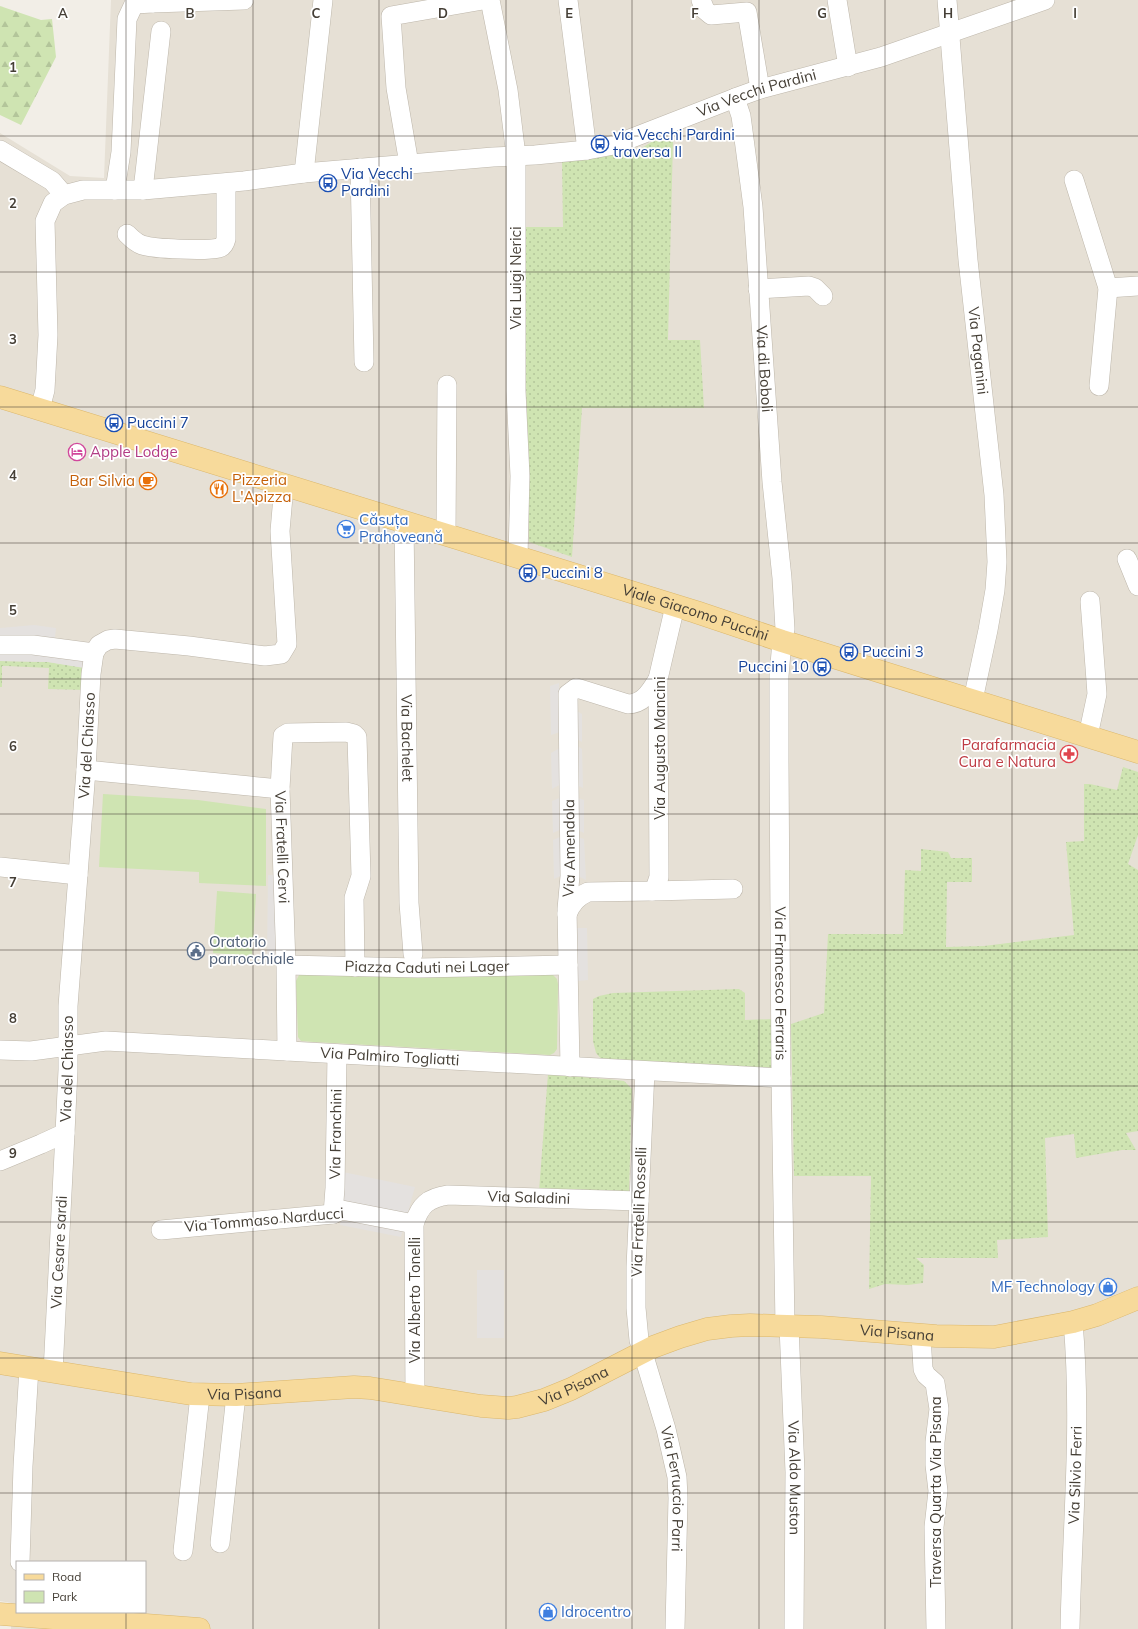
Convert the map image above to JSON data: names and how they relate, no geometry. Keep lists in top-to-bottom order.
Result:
{
  "streets": {
    "main road": ["Viale Giacomo Puccini", "Via Pisana"],
    "street": [
      "Via Vecchi Pardini",
      "Via Luigi Nerici",
      "Via Paganini",
      "Via di Boboli",
      "Via Bachelet",
      "Via del Chiasso",
      "Via Augusto Mancini",
      "Via Amendola",
      "Via Fratelli Cervi",
      "Piazza Caduti nei Lager",
      "Via Francesco Ferraris",
      "Via Palmiro Togliatti",
      "Via Franchini",
      "Via Saladini",
      "Via Fratelli Rosselli",
      "Via Tommaso Narducci",
      "Via Cesare sardi",
      "Via Alberto Tonelli",
      "Via Silvio Ferri",
      "Via Aldo Muston",
      "Via Ferruccio Parri",
      "Traversa Quarta Via Pisana"
    ]
  },
  "crossings": [
    ["Via Vecchi Pardini", "Via Luigi Nerici"],
    ["Via Vecchi Pardini", "Via Paganini"],
    ["Via Vecchi Pardini", "Via di Boboli"],
    ["Via Luigi Nerici", "Viale Giacomo Puccini"],
    ["Via Paganini", "Viale Giacomo Puccini"],
    ["Via di Boboli", "Viale Giacomo Puccini"],
    ["Via di Boboli", "Via Francesco Ferraris"],
    ["Viale Giacomo Puccini", "Via Bachelet"],
    ["Viale Giacomo Puccini", "Via Augusto Mancini"],
    ["Viale Giacomo Puccini", "Via Francesco Ferraris"],
    ["Via del Chiasso", "Via Fratelli Cervi"],
    ["Via del Chiasso", "Via Palmiro Togliatti"],
    ["Via del Chiasso", "Via Cesare sardi"],
    ["Via Augusto Mancini", "Via Amendola"],
    ["Via Amendola", "Piazza Caduti nei Lager"],
    ["Via Amendola", "Via Palmiro Togliatti"],
    ["Via Fratelli Cervi", "Piazza Caduti nei Lager"],
    ["Via Fratelli Cervi", "Via Palmiro Togliatti"],
    ["Via Francesco Ferraris", "Via Palmiro Togliatti"],
    ["Via Francesco Ferraris", "Via Pisana"],
    ["Via Francesco Ferraris", "Via Aldo Muston"],
    ["Via Palmiro Togliatti", "Via Franchini"],
    ["Via Palmiro Togliatti", "Via Fratelli Rosselli"],
    ["Via Franchini", "Via Tommaso Narducci"],
    ["Via Saladini", "Via Fratelli Rosselli"],
    ["Via Saladini", "Via Alberto Tonelli"],
    ["Via Fratelli Rosselli", "Via Pisana"],
    ["Via Fratelli Rosselli", "Via Ferruccio Parri"],
    ["Via Tommaso Narducci", "Via Alberto Tonelli"],
    ["Via Cesare sardi", "Via Pisana"],
    ["Via Alberto Tonelli", "Via Pisana"],
    ["Via Pisana", "Via Silvio Ferri"],
    ["Via Pisana", "Via Aldo Muston"],
    ["Via Pisana", "Via Ferruccio Parri"],
    ["Via Pisana", "Traversa Quarta Via Pisana"]
  ],
  "places": {
    "bus stop": [
      "via Vecchi Pardini traversa II",
      "Via Vecchi Pardini",
      "Puccini 7",
      "Puccini 8",
      "Puccini 3",
      "Puccini 10"
    ],
    "hotel": ["Apple Lodge"],
    "cafe": ["Bar Silvia"],
    "restaurant": ["Pizzeria L'Apizza"],
    "supermarket": ["Căsuța Prahoveană"],
    "pharmacy": ["Parafarmacia Cura e Natura"],
    "public building": ["Oratorio parrocchiale"],
    "shop": ["MF Technology", "Idrocentro"]
  },
  "legend": ["Road", "Park"],
  "grid": {
    "columns": [
      "A",
      "B",
      "C",
      "D",
      "E",
      "F",
      "G",
      "H",
      "I"
    ],
    "rows": [
      "1",
      "2",
      "3",
      "4",
      "5",
      "6",
      "7",
      "8",
      "9"
    ]
  }
}
